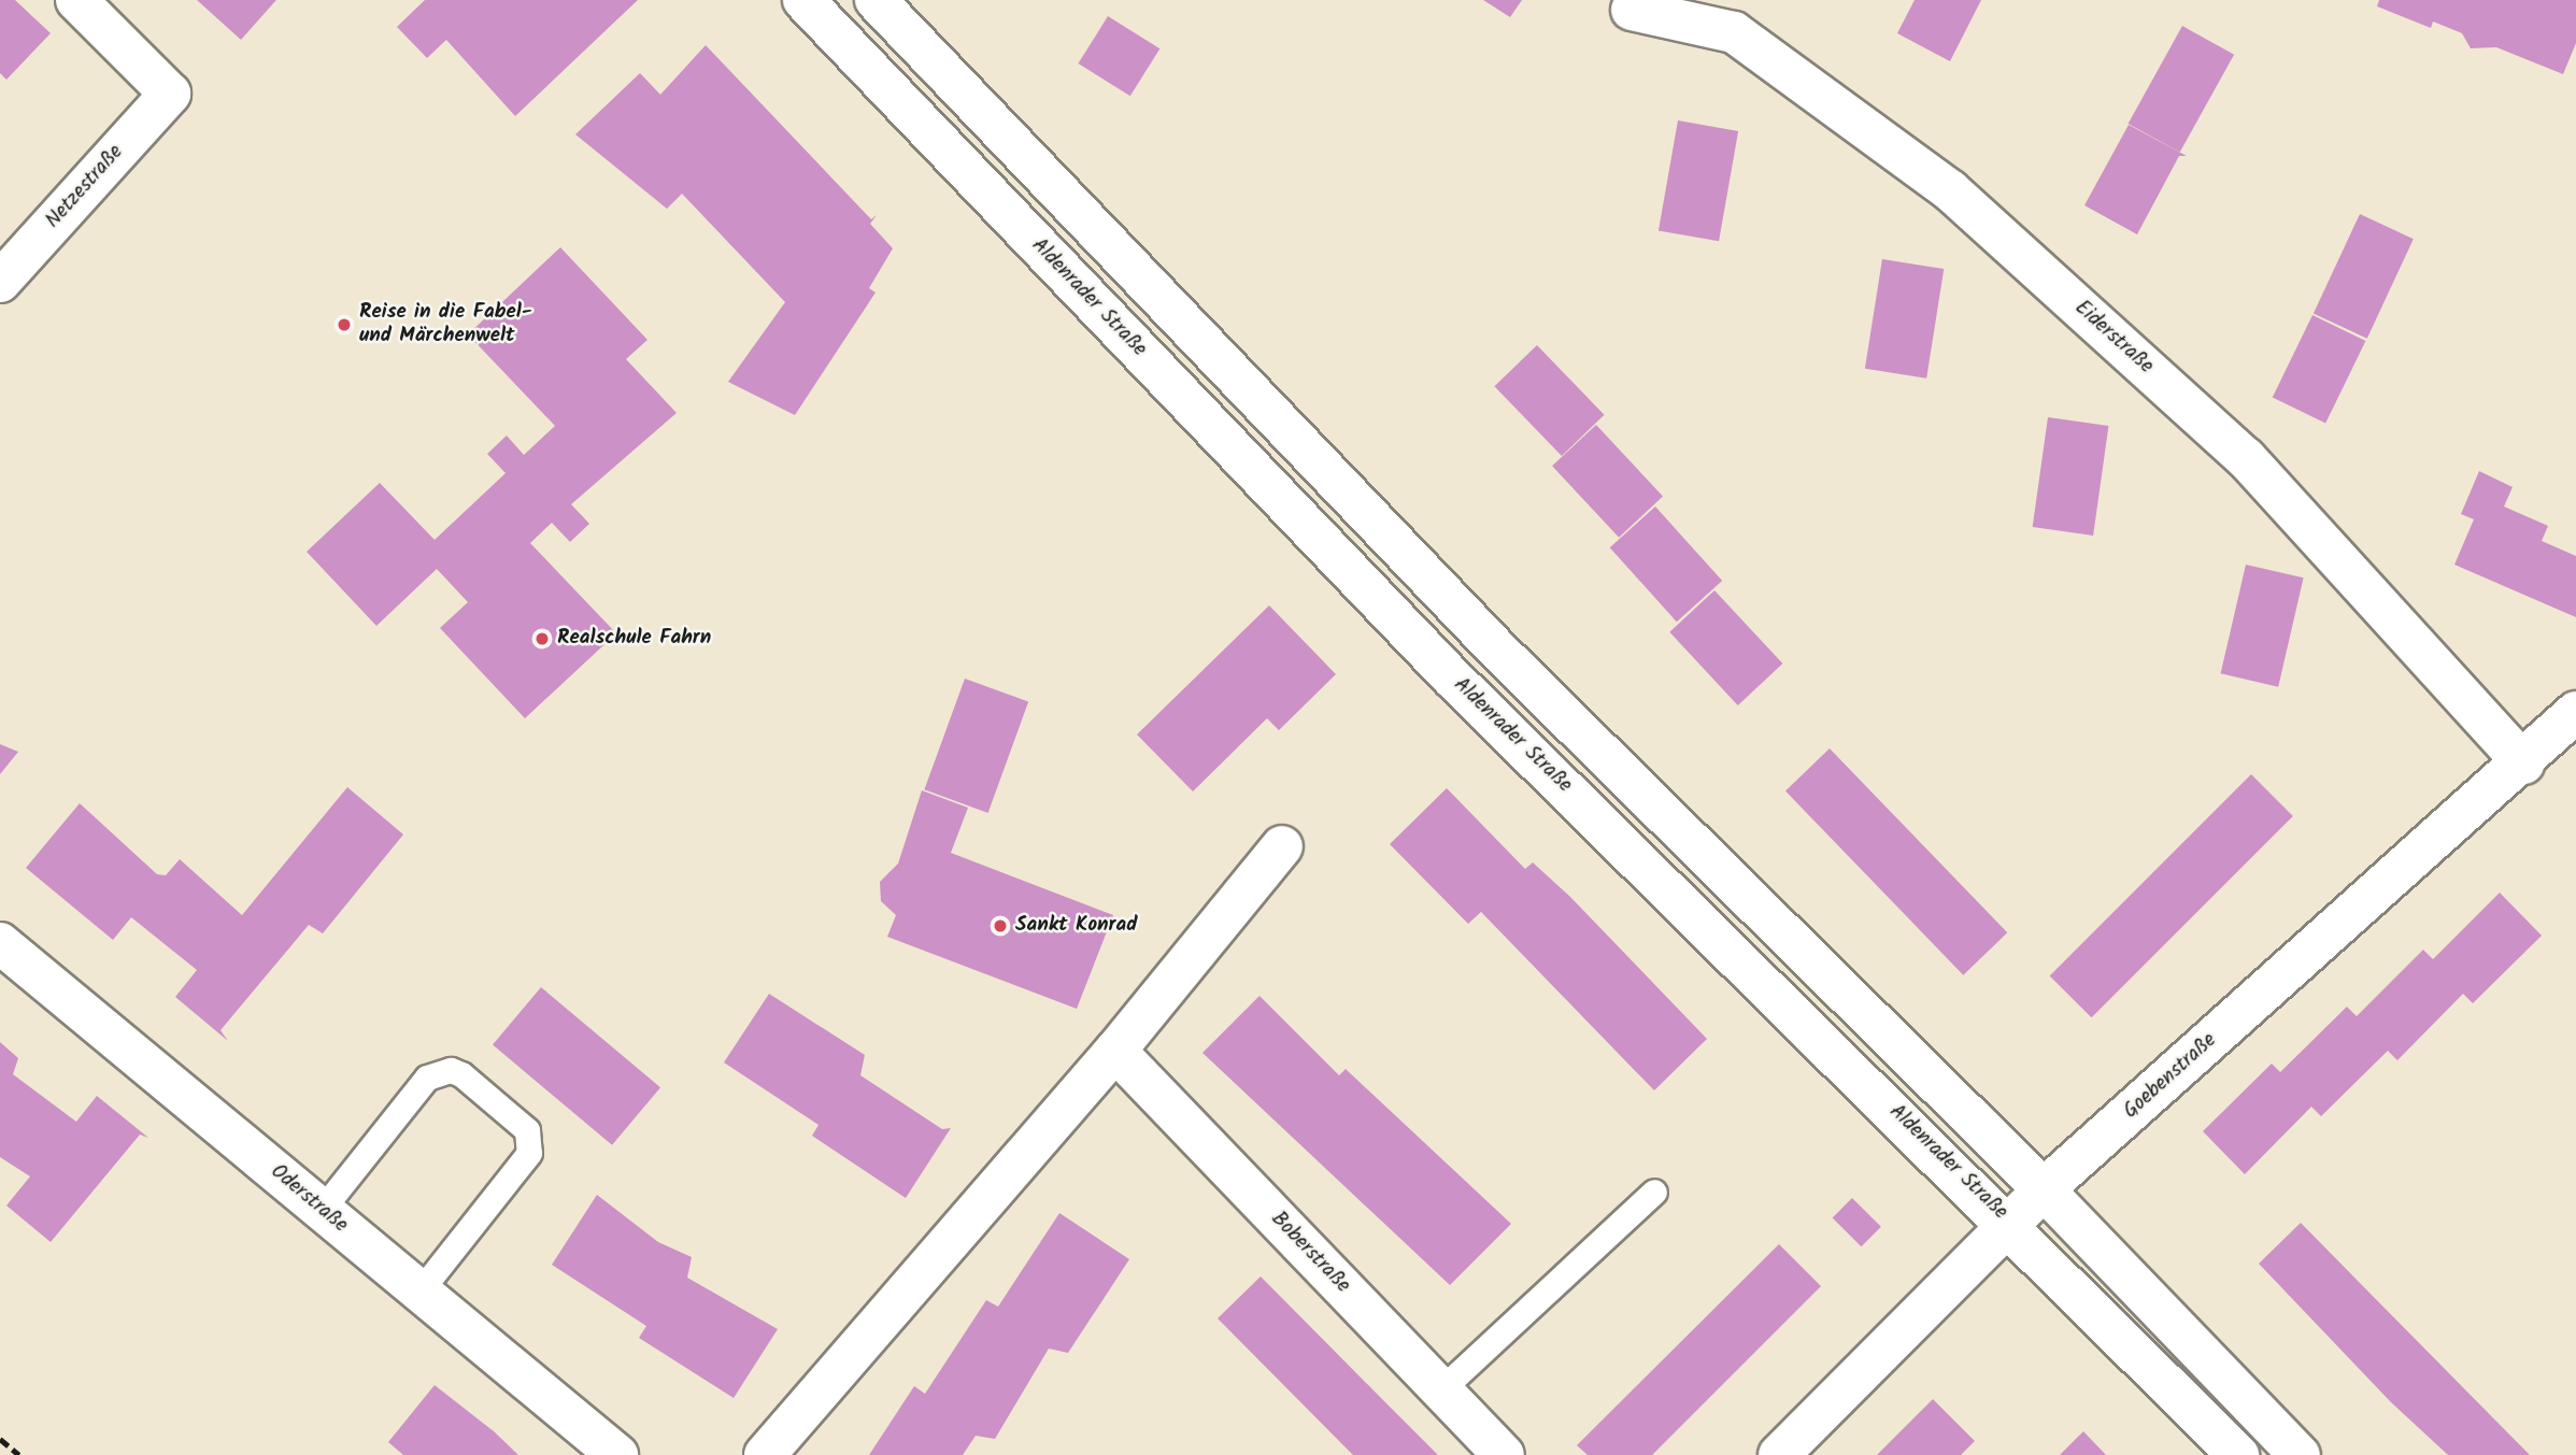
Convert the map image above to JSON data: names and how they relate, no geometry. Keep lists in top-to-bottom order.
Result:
{
  "streets": {
    "street": [
      "Netzestraße",
      "Aldenrader Straße",
      "Eiderstraße",
      "Goebenstraße",
      "Oderstraße",
      "Boberstraße"
    ]
  },
  "crossings": [
    ["Aldenrader Straße", "Goebenstraße"],
    ["Eiderstraße", "Goebenstraße"]
  ],
  "places": ["Reise in die Fabel- und Märchenwelt", "Realschule Fahrn", "Sankt Konrad"]
}
